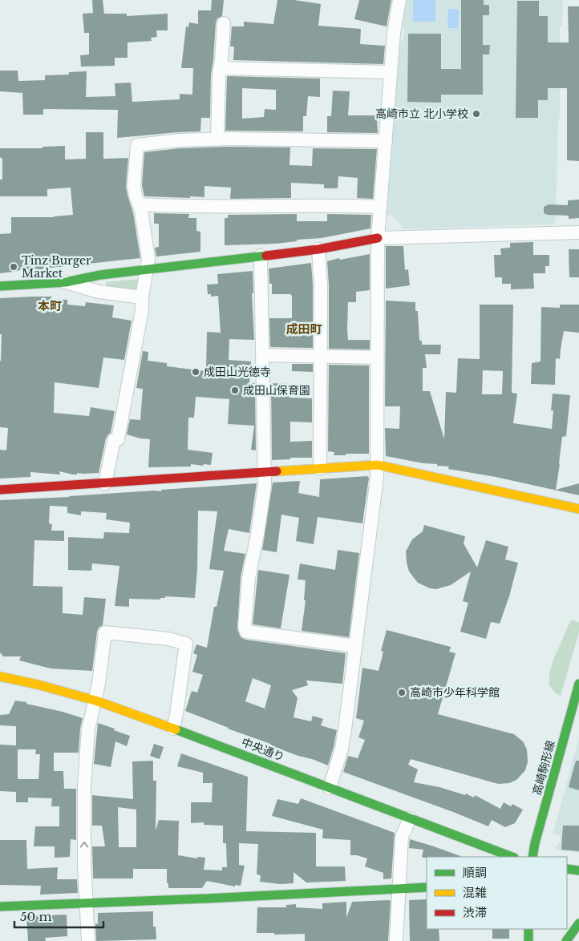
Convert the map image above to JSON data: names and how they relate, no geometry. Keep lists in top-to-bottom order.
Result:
{
  "streets": {
    "street": ["中央通り", "高崎駒形線"]
  },
  "districts": ["本町", "成田町"],
  "places": [
    "高崎市立 北小学校",
    "Tinz Burger Market",
    "成田山光徳寺",
    "成田山保育園",
    "高崎市少年科学館"
  ],
  "legend": ["順調", "混雑", "渋滞"],
  "scale_bar": "50 m"
}
